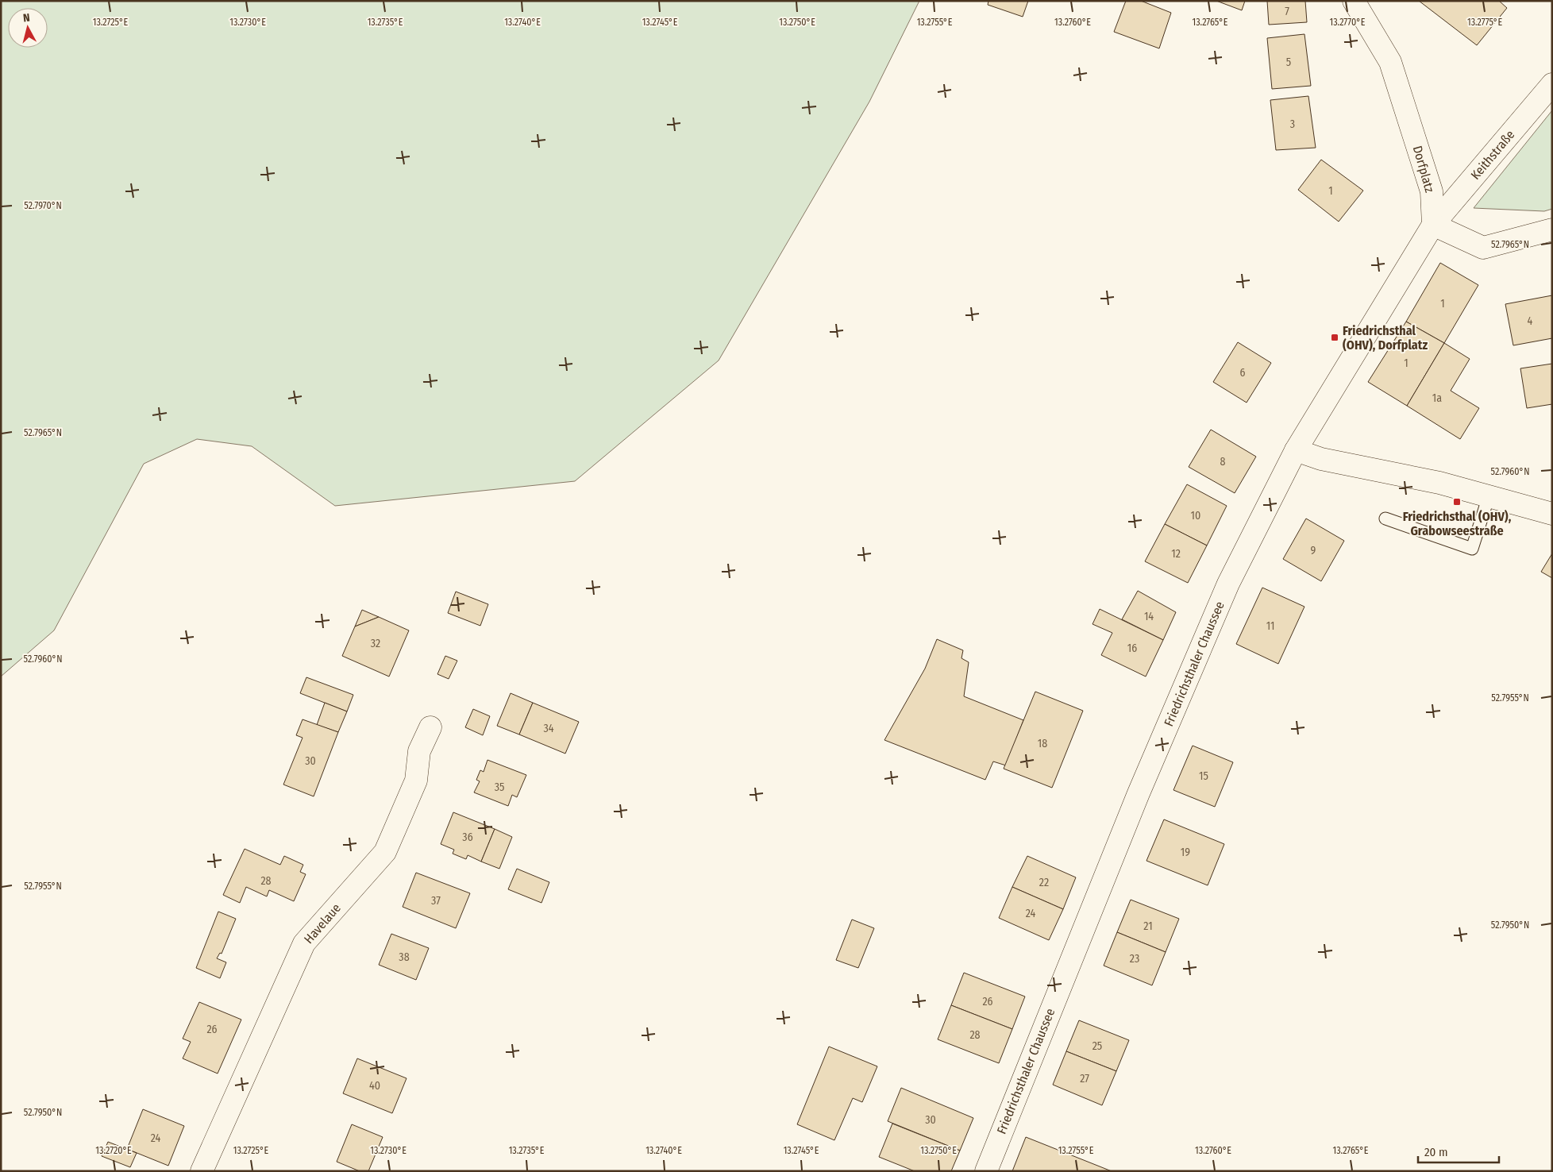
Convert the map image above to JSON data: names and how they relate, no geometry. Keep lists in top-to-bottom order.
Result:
{
  "streets": {
    "street": [
      "Keithstraße",
      "Dorfplatz",
      "Friedrichsthaler Chaussee",
      "Havelaue"
    ]
  },
  "crossings": [
    ["Keithstraße", "Dorfplatz"],
    ["Keithstraße", "Friedrichsthaler Chaussee"],
    ["Dorfplatz", "Friedrichsthaler Chaussee"]
  ],
  "places": {
    "transit": ["Friedrichsthal (OHV), Dorfplatz", "Friedrichsthal (OHV), Grabowseestraße"]
  },
  "house_numbers": [
    "7",
    "5",
    "3",
    "1",
    "1",
    "4",
    "1",
    "6",
    "1a",
    "8",
    "10",
    "9",
    "12",
    "14",
    "11",
    "32",
    "16",
    "34",
    "18",
    "30",
    "15",
    "35",
    "36",
    "19",
    "28",
    "22",
    "37",
    "24",
    "21",
    "38",
    "23",
    "26",
    "26",
    "28",
    "25",
    "27",
    "40",
    "30",
    "24"
  ],
  "scale_bar": "20 m",
  "north": "top",
  "coordinates": [
    "13.2725°E",
    "13.2730°E",
    "13.2735°E",
    "13.2740°E",
    "13.2745°E",
    "13.2750°E",
    "13.2755°E",
    "13.2760°E",
    "13.2765°E",
    "13.2770°E",
    "13.2775°E",
    "52.7970°N",
    "52.7965°N",
    "52.7960°N",
    "52.7955°N",
    "52.7950°N",
    "13.2720°E"
  ]
}
